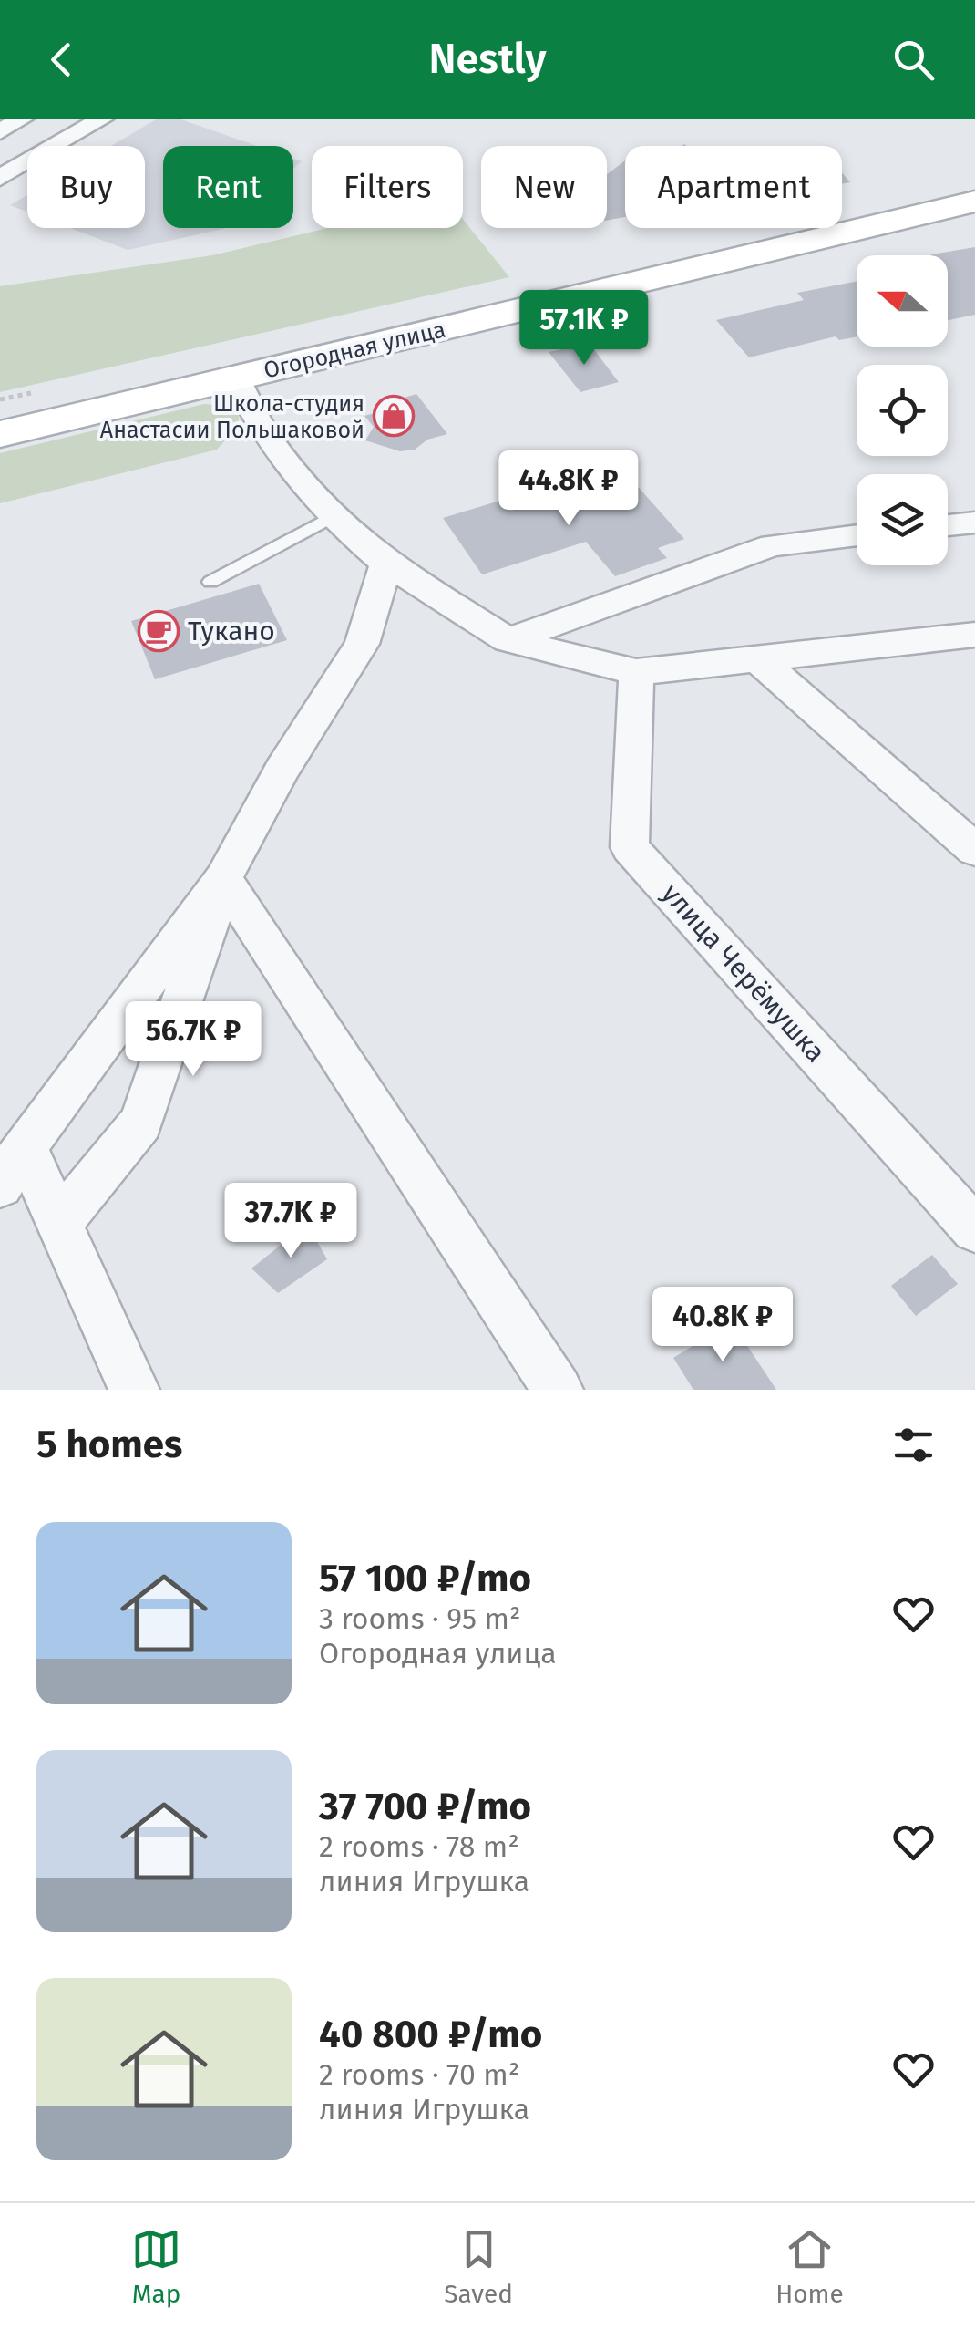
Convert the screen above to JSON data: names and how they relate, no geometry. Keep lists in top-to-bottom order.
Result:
{
  "streets": {
    "main road": ["Огородная улица"],
    "street": ["улица Черёмушка"]
  },
  "places": {
    "shop": ["Школа-студия Анастасии Польшаковой"],
    "cafe": ["Тукано"]
  },
  "north": "left",
  "page": {
    "header": "Nestly",
    "chip": [
      "Buy",
      "Rent",
      "Filters",
      "New",
      "Apartment"
    ],
    "price": [
      "57.1K ₽",
      "44.8K ₽",
      "56.7K ₽",
      "37.7K ₽",
      "40.8K ₽"
    ],
    "heading": "5 homes",
    "list": [
      {
        "name": "57 100 ₽/mo",
        "note": "3 rooms · 95 m² · Огородная улица"
      },
      {
        "name": "37 700 ₽/mo",
        "note": "2 rooms · 78 m² · линия Игрушка"
      },
      {
        "name": "40 800 ₽/mo",
        "note": "2 rooms · 70 m² · линия Игрушка"
      }
    ],
    "tabs": ["Map", "Saved", "Home"]
  }
}
